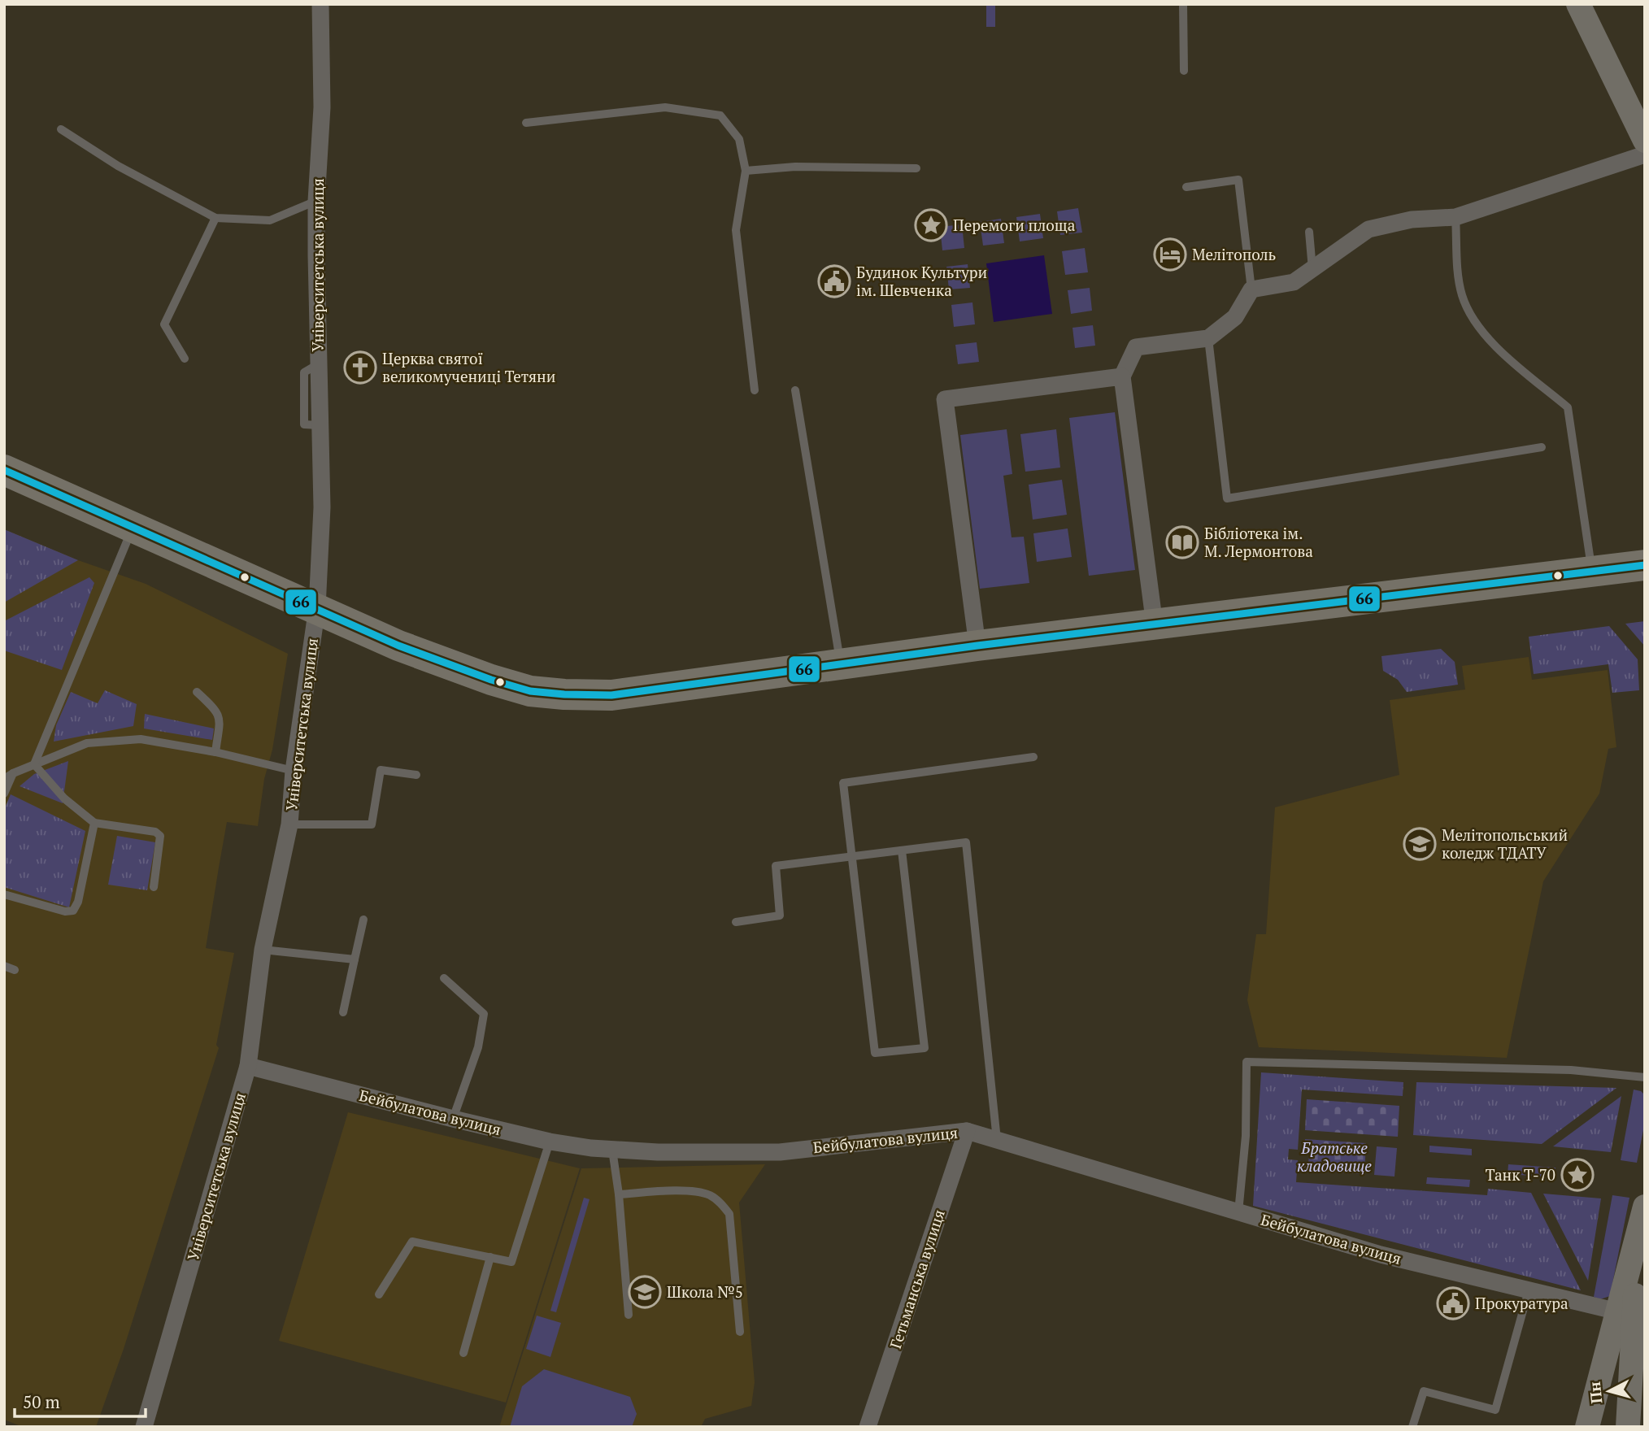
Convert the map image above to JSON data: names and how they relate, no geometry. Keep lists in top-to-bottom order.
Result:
{
  "streets": {
    "street": ["Університетська вулиця", "Бейбулатова вулиця", "Гетьманська вулиця"]
  },
  "crossings": [
    ["Університетська вулиця", "Бейбулатова вулиця"],
    ["Бейбулатова вулиця", "Гетьманська вулиця"]
  ],
  "parks": ["Братське кладовище"],
  "places": {
    "place": ["Перемоги площа", "Танк Т-70"],
    "hotel": ["Мелітополь"],
    "public building": ["Будинок Культури ім. Шевченка", "Прокуратура"],
    "church": ["Церква святої великомучениці Тетяни"],
    "library": ["Бібліотека ім. М. Лермонтова"],
    "school or university": ["Мелітопольський коледж ТДАТУ", "Школа №5"]
  },
  "lines": ["transit line 66"],
  "scale_bar": "50 m",
  "north": "left"
}
